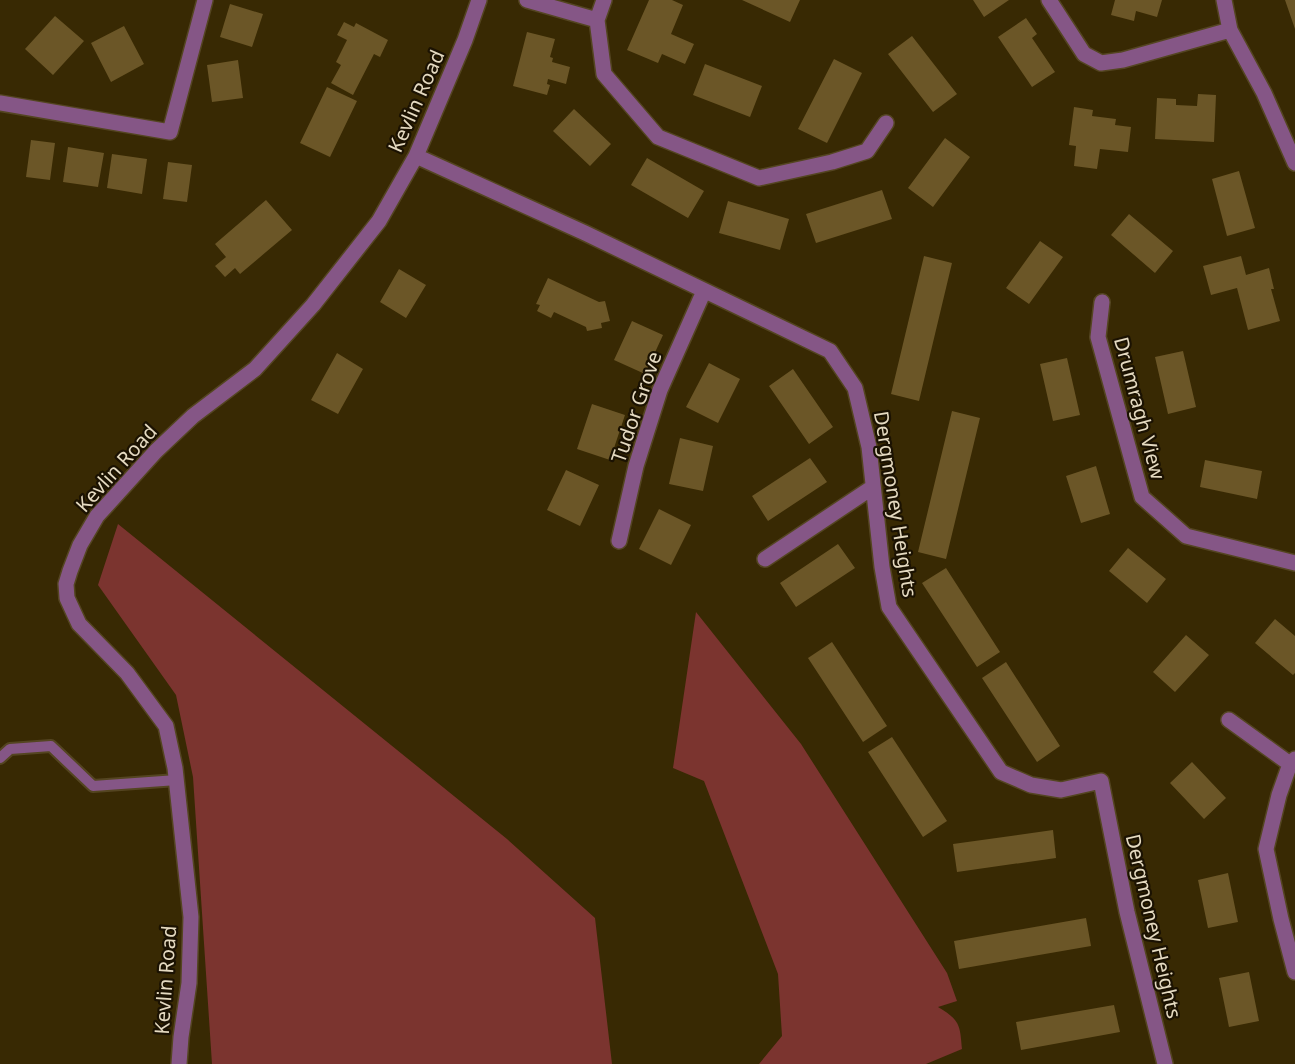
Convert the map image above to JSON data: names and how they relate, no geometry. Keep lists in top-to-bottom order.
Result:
{
  "streets": {
    "street": [
      "Kevlin Road",
      "Tudor Grove",
      "Drumragh View",
      "Dergmoney Heights"
    ]
  },
  "crossings": [
    ["Kevlin Road", "Dergmoney Heights"],
    ["Tudor Grove", "Dergmoney Heights"]
  ]
}
